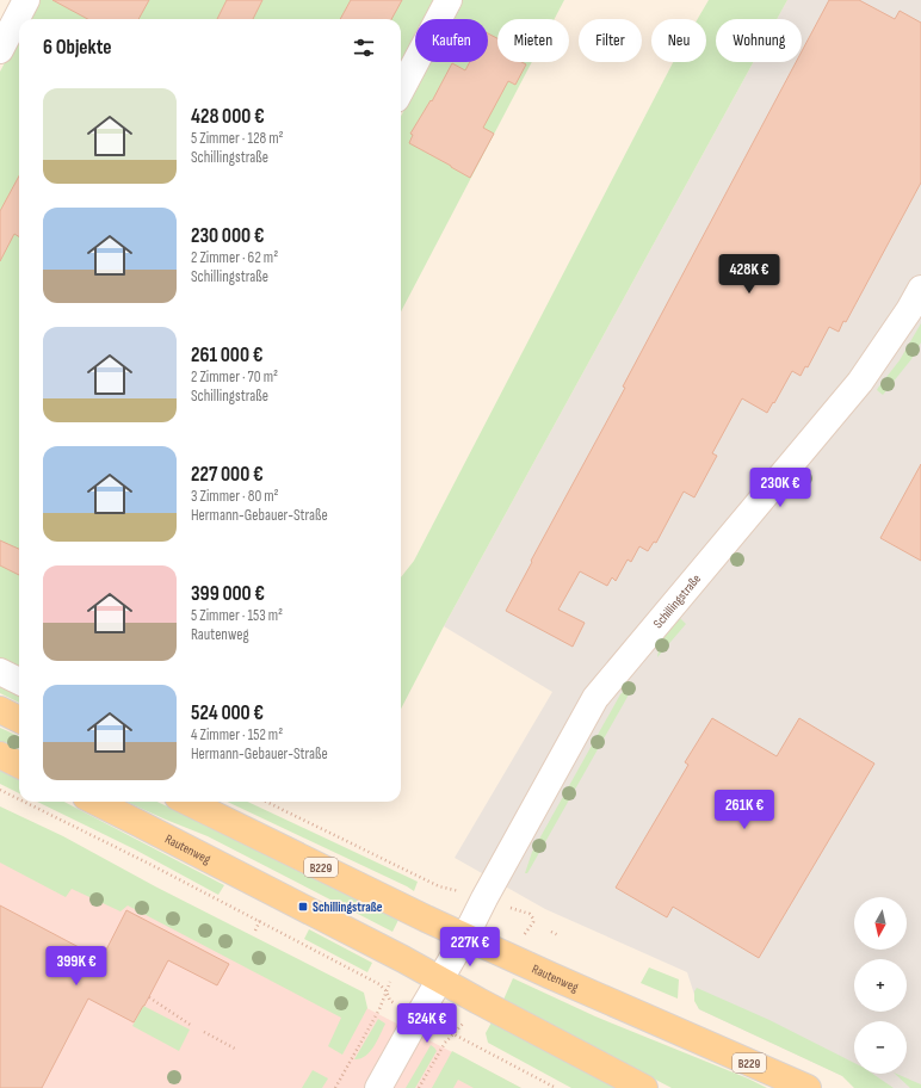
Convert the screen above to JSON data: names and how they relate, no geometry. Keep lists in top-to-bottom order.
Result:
{
  "streets": {
    "main road": ["Rautenweg", "B229"],
    "street": ["Schillingstraße"]
  },
  "crossings": [
    ["Schillingstraße", "Rautenweg"]
  ],
  "places": {
    "transit": ["Schillingstraße"]
  },
  "north": "bottom",
  "page": {
    "chip": [
      "Kaufen",
      "Mieten",
      "Filter",
      "Neu",
      "Wohnung"
    ],
    "heading": "6 Objekte",
    "list": [
      {
        "name": "428 000 €",
        "note": "5 Zimmer · 128 m² · Schillingstraße"
      },
      {
        "name": "230 000 €",
        "note": "2 Zimmer · 62 m² · Schillingstraße"
      },
      {
        "name": "261 000 €",
        "note": "2 Zimmer · 70 m² · Schillingstraße"
      },
      {
        "name": "227 000 €",
        "note": "3 Zimmer · 80 m² · Hermann-Gebauer-Straße"
      },
      {
        "name": "399 000 €",
        "note": "5 Zimmer · 153 m² · Rautenweg"
      },
      {
        "name": "524 000 €",
        "note": "4 Zimmer · 152 m² · Hermann-Gebauer-Straße"
      }
    ],
    "price": [
      "428K €",
      "230K €",
      "261K €",
      "227K €",
      "399K €",
      "524K €"
    ],
    "map_buttons": ["+", "−"]
  }
}
